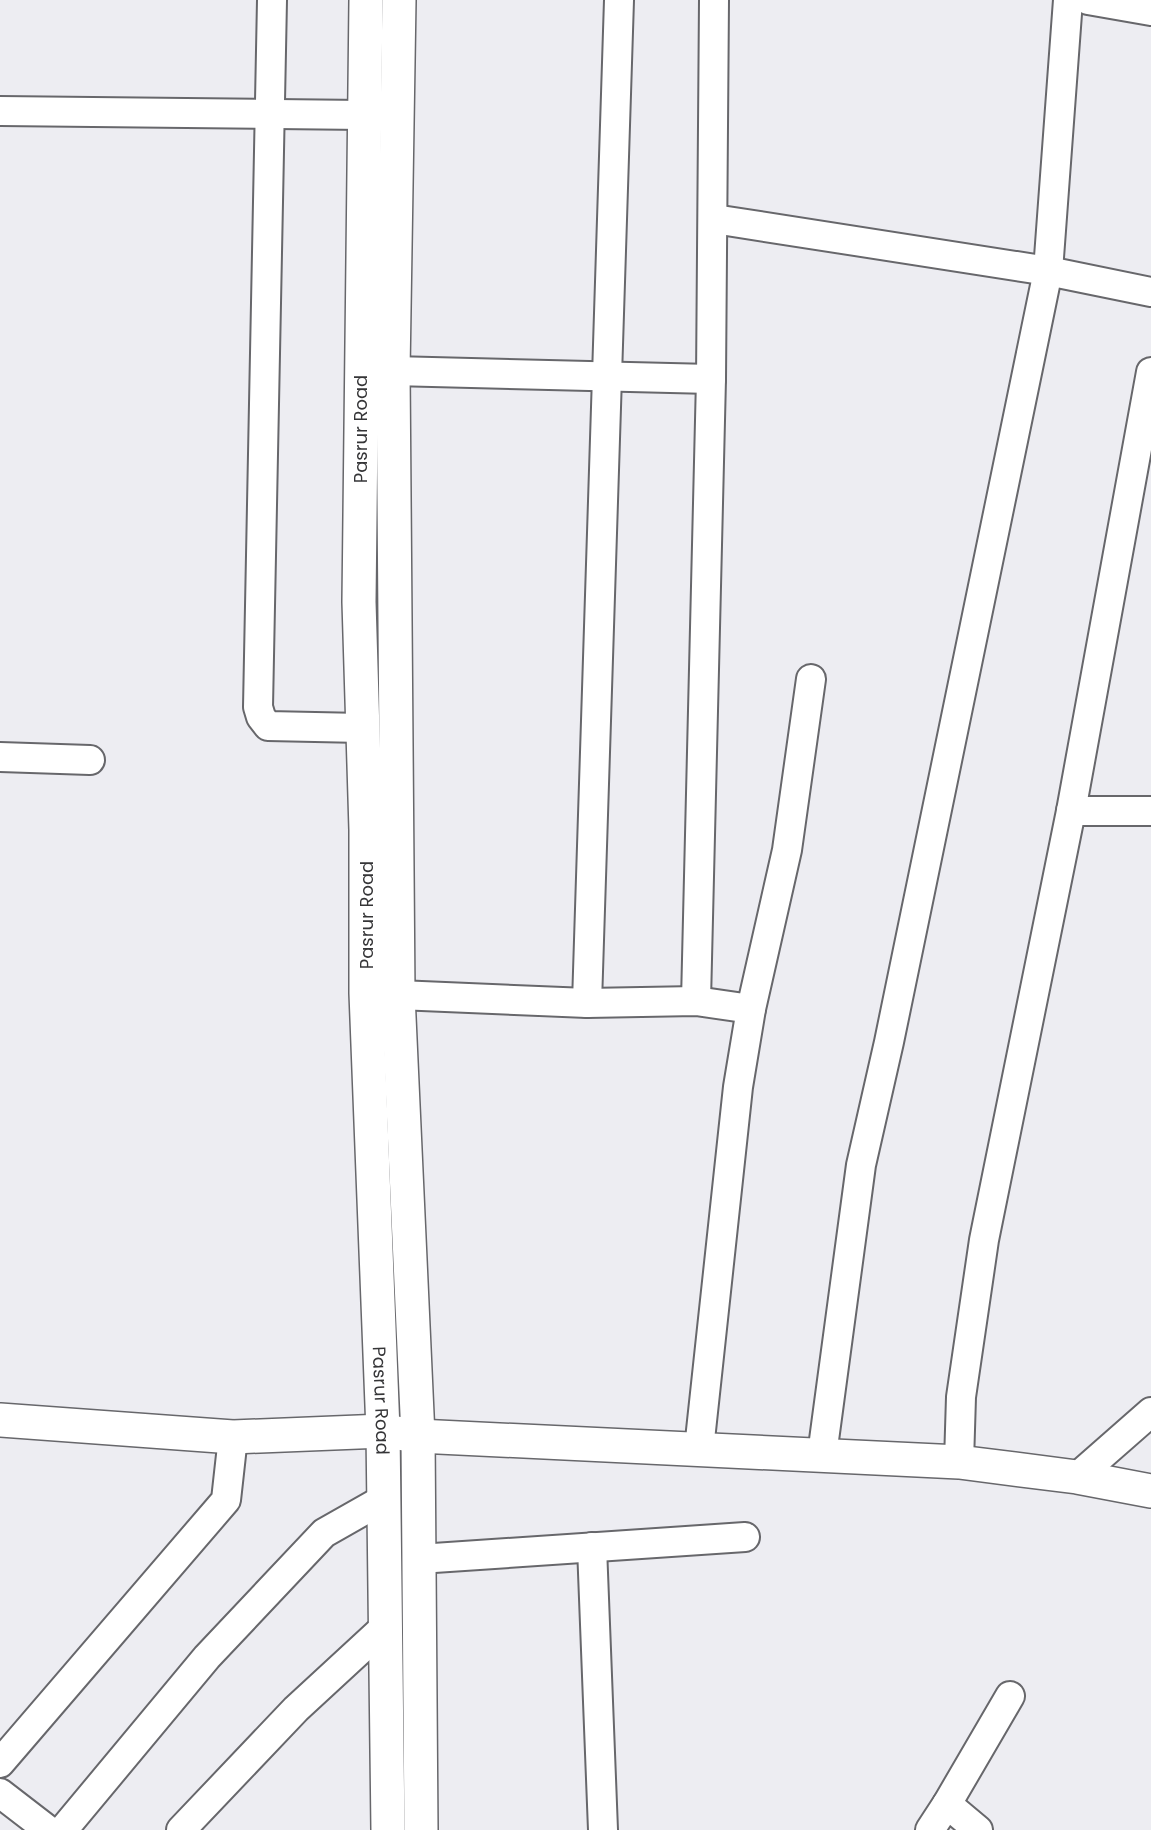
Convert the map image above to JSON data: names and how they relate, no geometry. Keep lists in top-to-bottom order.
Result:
{
  "streets": {
    "main road": ["Pasrur Road"]
  }
}
